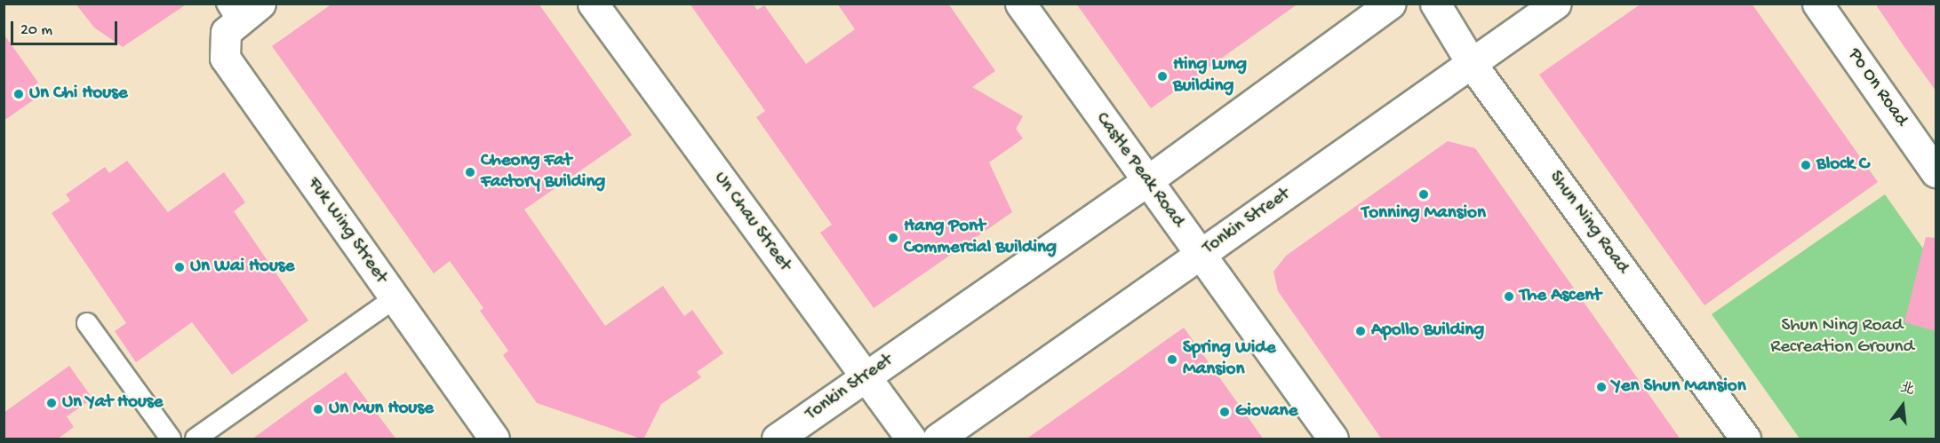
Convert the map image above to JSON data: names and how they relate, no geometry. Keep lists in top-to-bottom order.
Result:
{
  "streets": {
    "street": [
      "Po On Road",
      "Castle Peak Road",
      "Un Chau Street",
      "Tonkin Street",
      "Shun Ning Road",
      "Fuk Wing Street"
    ]
  },
  "crossings": [
    ["Castle Peak Road", "Tonkin Street"],
    ["Un Chau Street", "Tonkin Street"],
    ["Tonkin Street", "Shun Ning Road"]
  ],
  "parks": ["Shun Ning Road Recreation Ground"],
  "places": [
    "Hing Lung Building",
    "Un Chi House",
    "Block C",
    "Cheong Fat Factory Building",
    "Tonning Mansion",
    "Hang Pont Commercial Building",
    "Un Wai House",
    "The Ascent",
    "Apollo Building",
    "Spring Wide Mansion",
    "Yen Shun Mansion",
    "Un Yat House",
    "Un Mun House",
    "Giovane"
  ],
  "scale_bar": "20 m",
  "north": "top"
}
